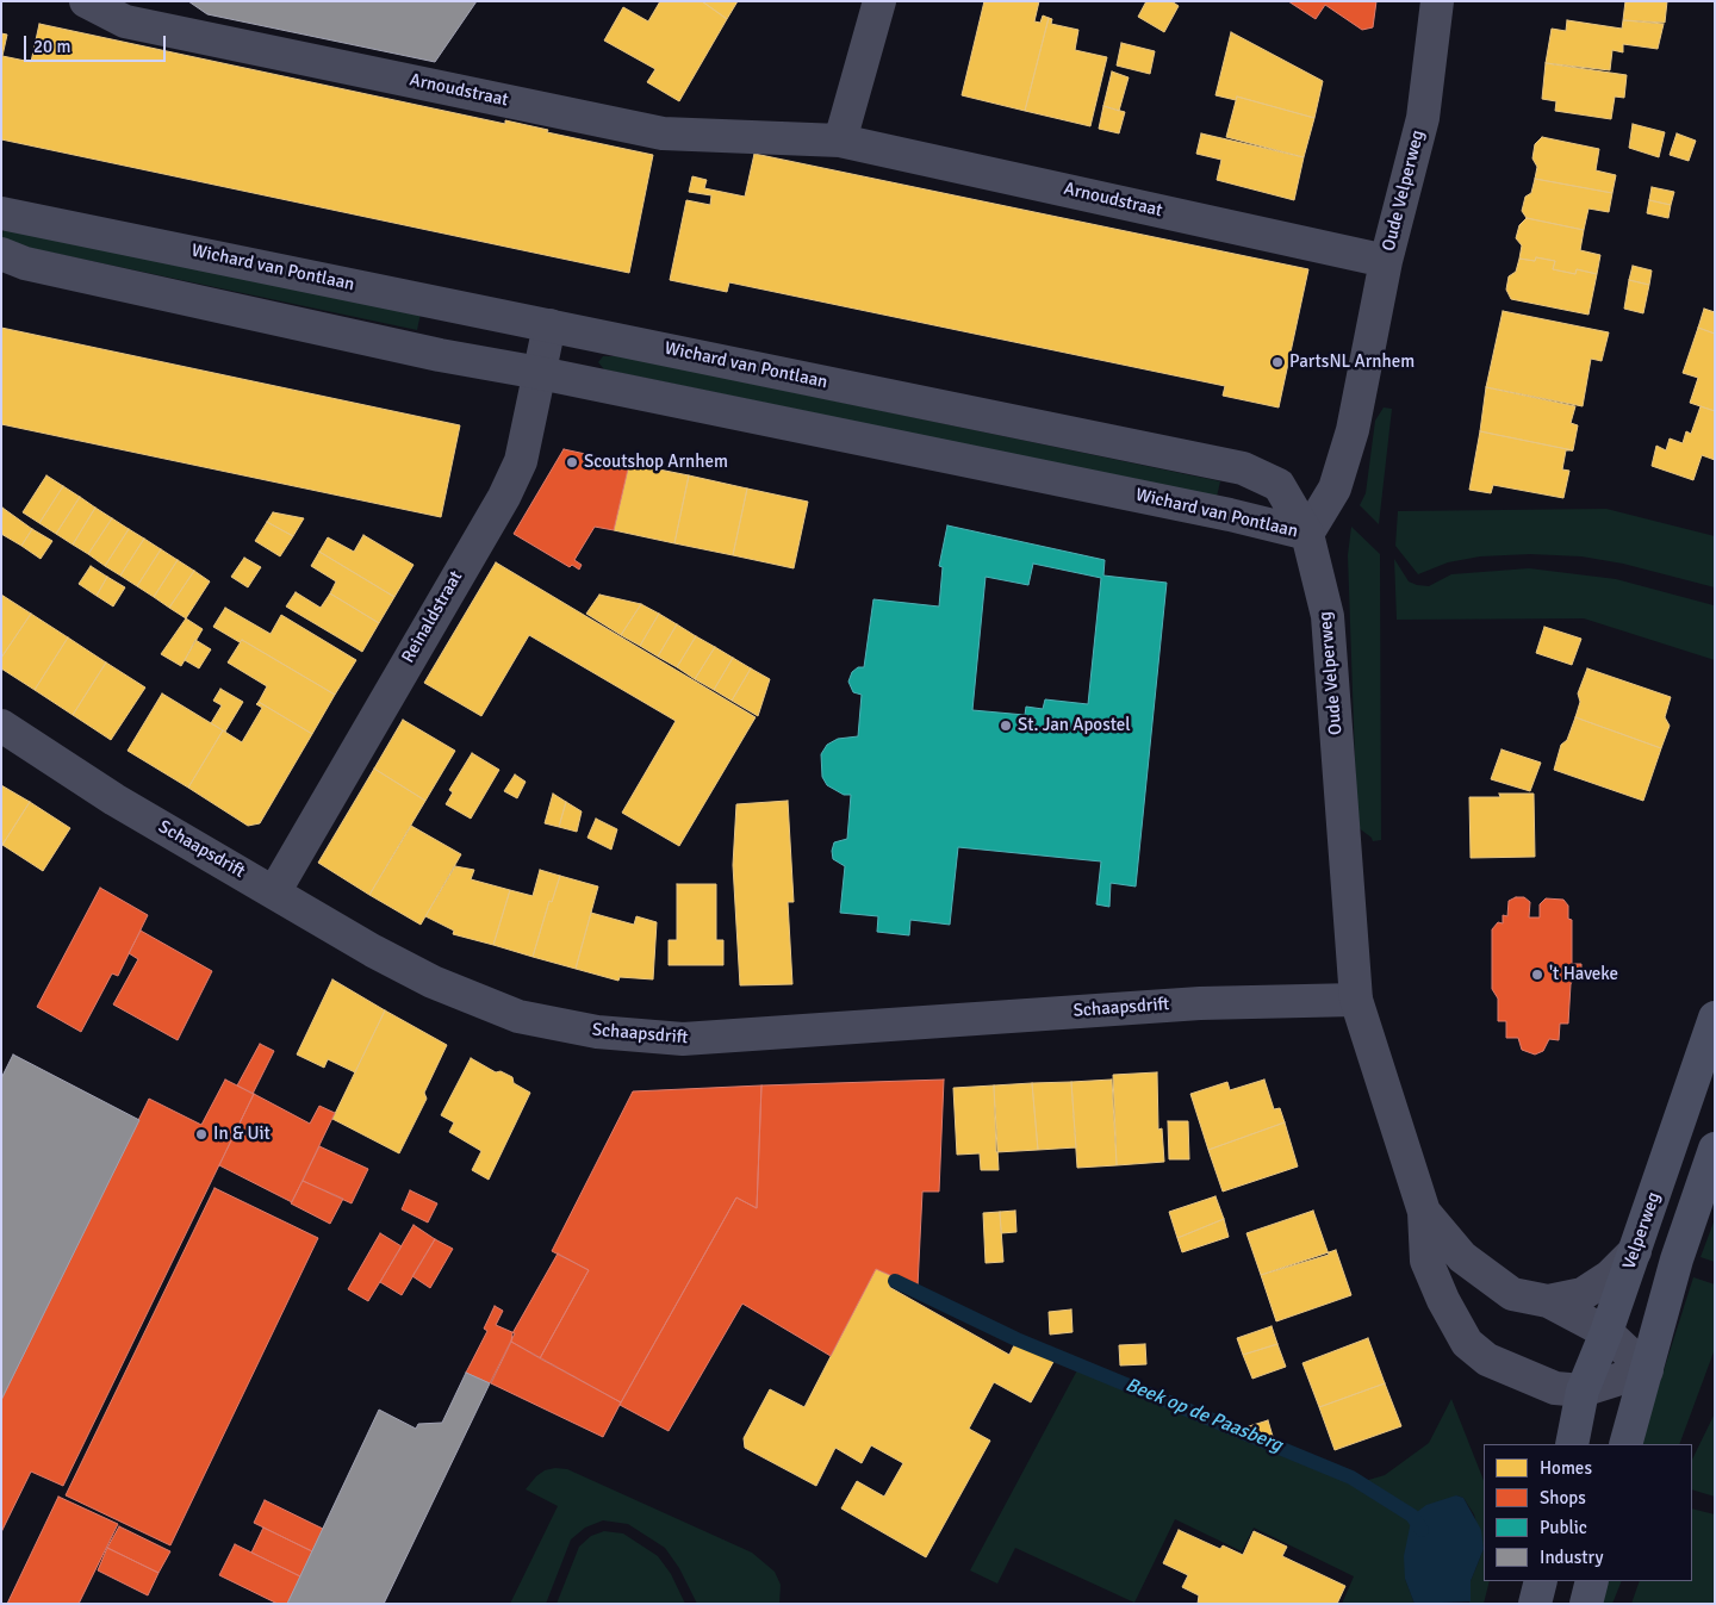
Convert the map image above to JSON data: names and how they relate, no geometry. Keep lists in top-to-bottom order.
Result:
{
  "streets": {
    "main road": ["Velperweg"],
    "street": [
      "Arnoudstraat",
      "Oude Velperweg",
      "Wichard van Pontlaan",
      "Reinaldstraat",
      "Schaapsdrift"
    ]
  },
  "crossings": [
    ["Arnoudstraat", "Oude Velperweg"],
    ["Oude Velperweg", "Wichard van Pontlaan"],
    ["Oude Velperweg", "Schaapsdrift"],
    ["Oude Velperweg", "Velperweg"],
    ["Wichard van Pontlaan", "Reinaldstraat"],
    ["Reinaldstraat", "Schaapsdrift"]
  ],
  "water": ["Beek op de Paasberg"],
  "places": [
    "PartsNL Arnhem",
    "Scoutshop Arnhem",
    "St. Jan Apostel",
    "'t Haveke",
    "In & Uit"
  ],
  "legend": [
    "Homes",
    "Shops",
    "Public",
    "Industry"
  ],
  "scale_bar": "20 m"
}
